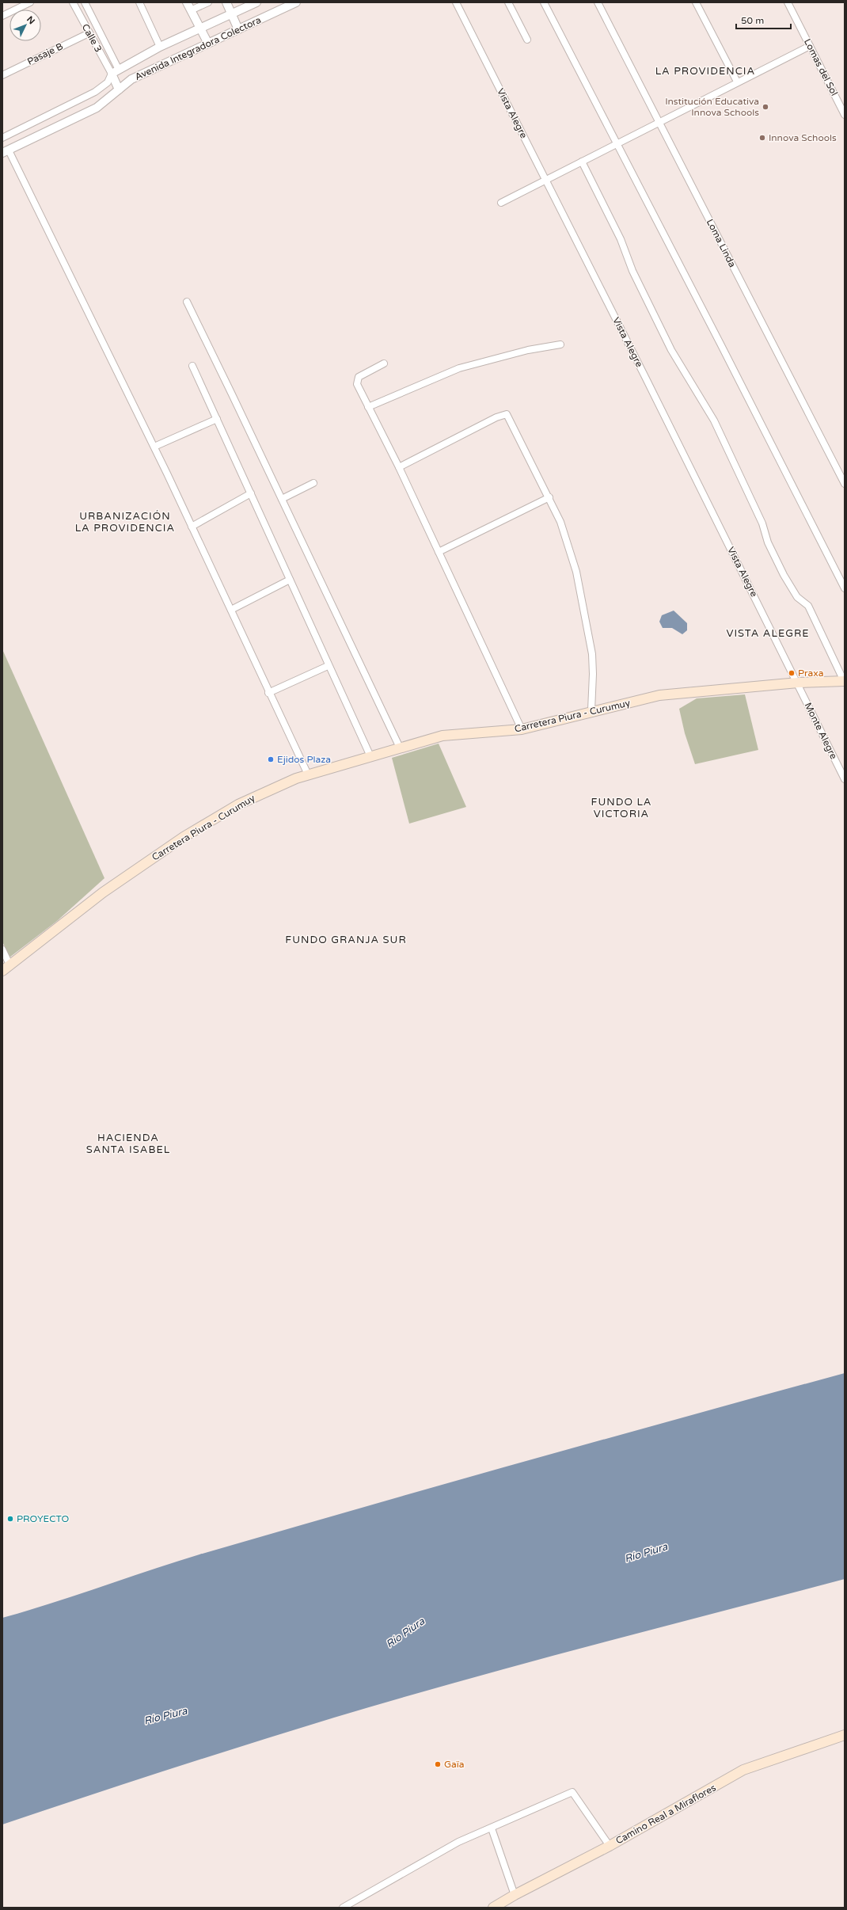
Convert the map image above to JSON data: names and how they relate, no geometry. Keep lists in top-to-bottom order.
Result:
{
  "streets": {
    "main road": ["Carretera Piura - Curumuy", "Camino Real a Miraflores"],
    "street": [
      "Calle 3",
      "Avenida Integradora Colectora",
      "Pasaje B",
      "Lomas del Sol",
      "Vista Alegre",
      "Loma Linda",
      "Monte Alegre"
    ]
  },
  "crossings": [
    ["Calle 3", "Avenida Integradora Colectora"],
    ["Calle 3", "Pasaje B"],
    ["Vista Alegre", "Carretera Piura - Curumuy"],
    ["Vista Alegre", "Monte Alegre"],
    ["Carretera Piura - Curumuy", "Monte Alegre"]
  ],
  "districts": [
    "LA PROVIDENCIA",
    "URBANIZACIÓN LA PROVIDENCIA",
    "VISTA ALEGRE",
    "FUNDO LA VICTORIA",
    "FUNDO GRANJA SUR",
    "HACIENDA SANTA ISABEL"
  ],
  "water": ["Río Piura"],
  "places": [
    "Institución Educativa Innova Schools",
    "Innova Schools",
    "Praxa",
    "Ejidos Plaza",
    "PROYECTO",
    "Gaïa"
  ],
  "scale_bar": "50 m",
  "north": "top right"
}
